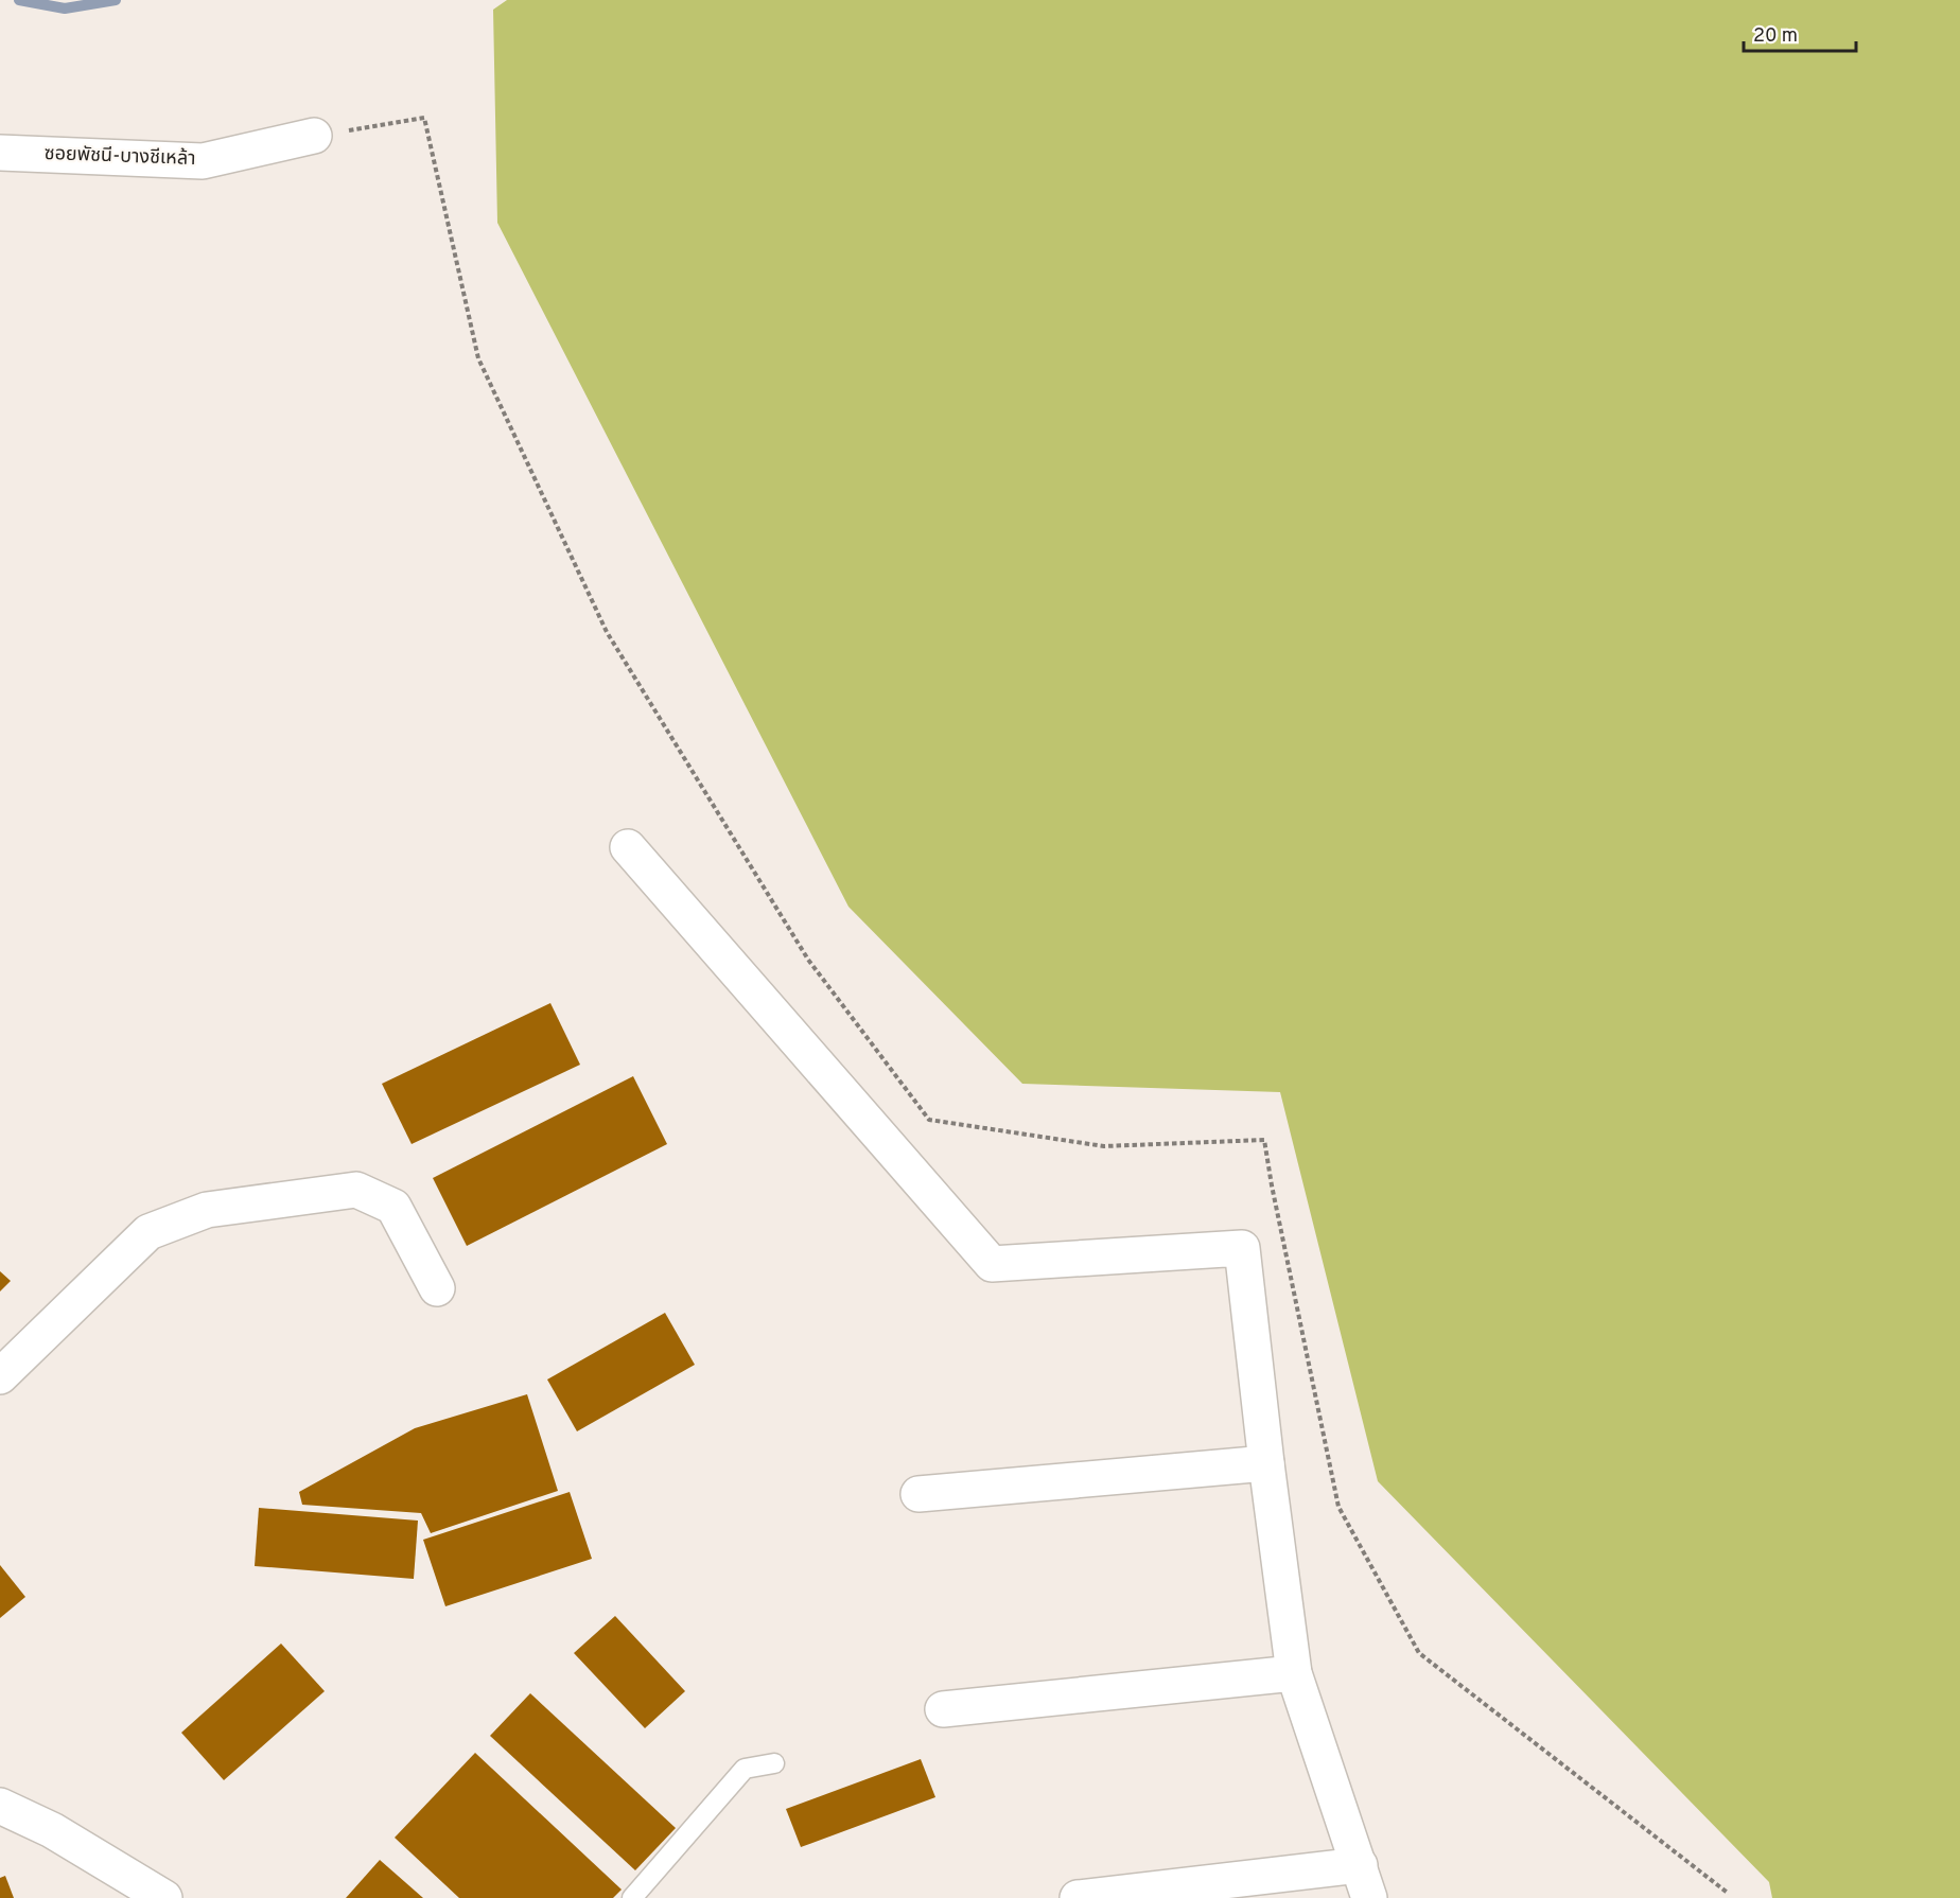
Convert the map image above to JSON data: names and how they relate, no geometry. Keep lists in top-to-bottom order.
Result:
{
  "streets": {
    "street": ["ซอยพัชนี-บางชีเหล้า"]
  },
  "scale_bar": "20 m"
}
